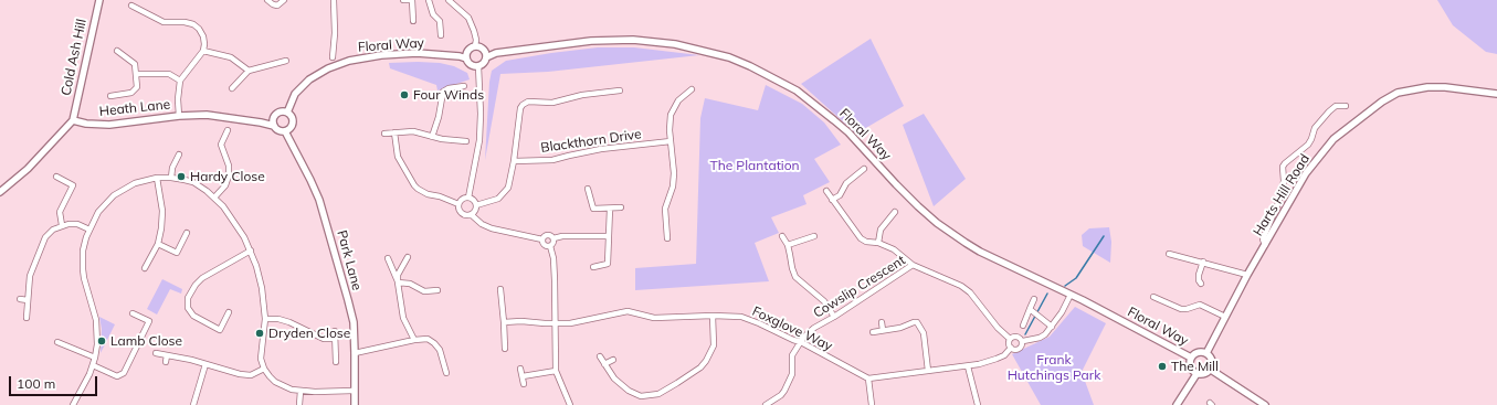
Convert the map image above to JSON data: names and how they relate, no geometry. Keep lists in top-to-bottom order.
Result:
{
  "streets": {
    "street": [
      "Floral Way",
      "Cold Ash Hill",
      "Heath Lane",
      "Blackthorn Drive",
      "Harts Hill Road",
      "Park Lane",
      "Cowslip Crescent",
      "Foxglove Way"
    ]
  },
  "crossings": [
    ["Floral Way", "Heath Lane"],
    ["Floral Way", "Harts Hill Road"],
    ["Floral Way", "Park Lane"],
    ["Cold Ash Hill", "Heath Lane"],
    ["Heath Lane", "Park Lane"],
    ["Cowslip Crescent", "Foxglove Way"]
  ],
  "parks": ["The Plantation", "Frank Hutchings Park"],
  "places": [
    "Four Winds",
    "Hardy Close",
    "Dryden Close",
    "Lamb Close",
    "The Mill"
  ],
  "scale_bar": "100 m"
}
